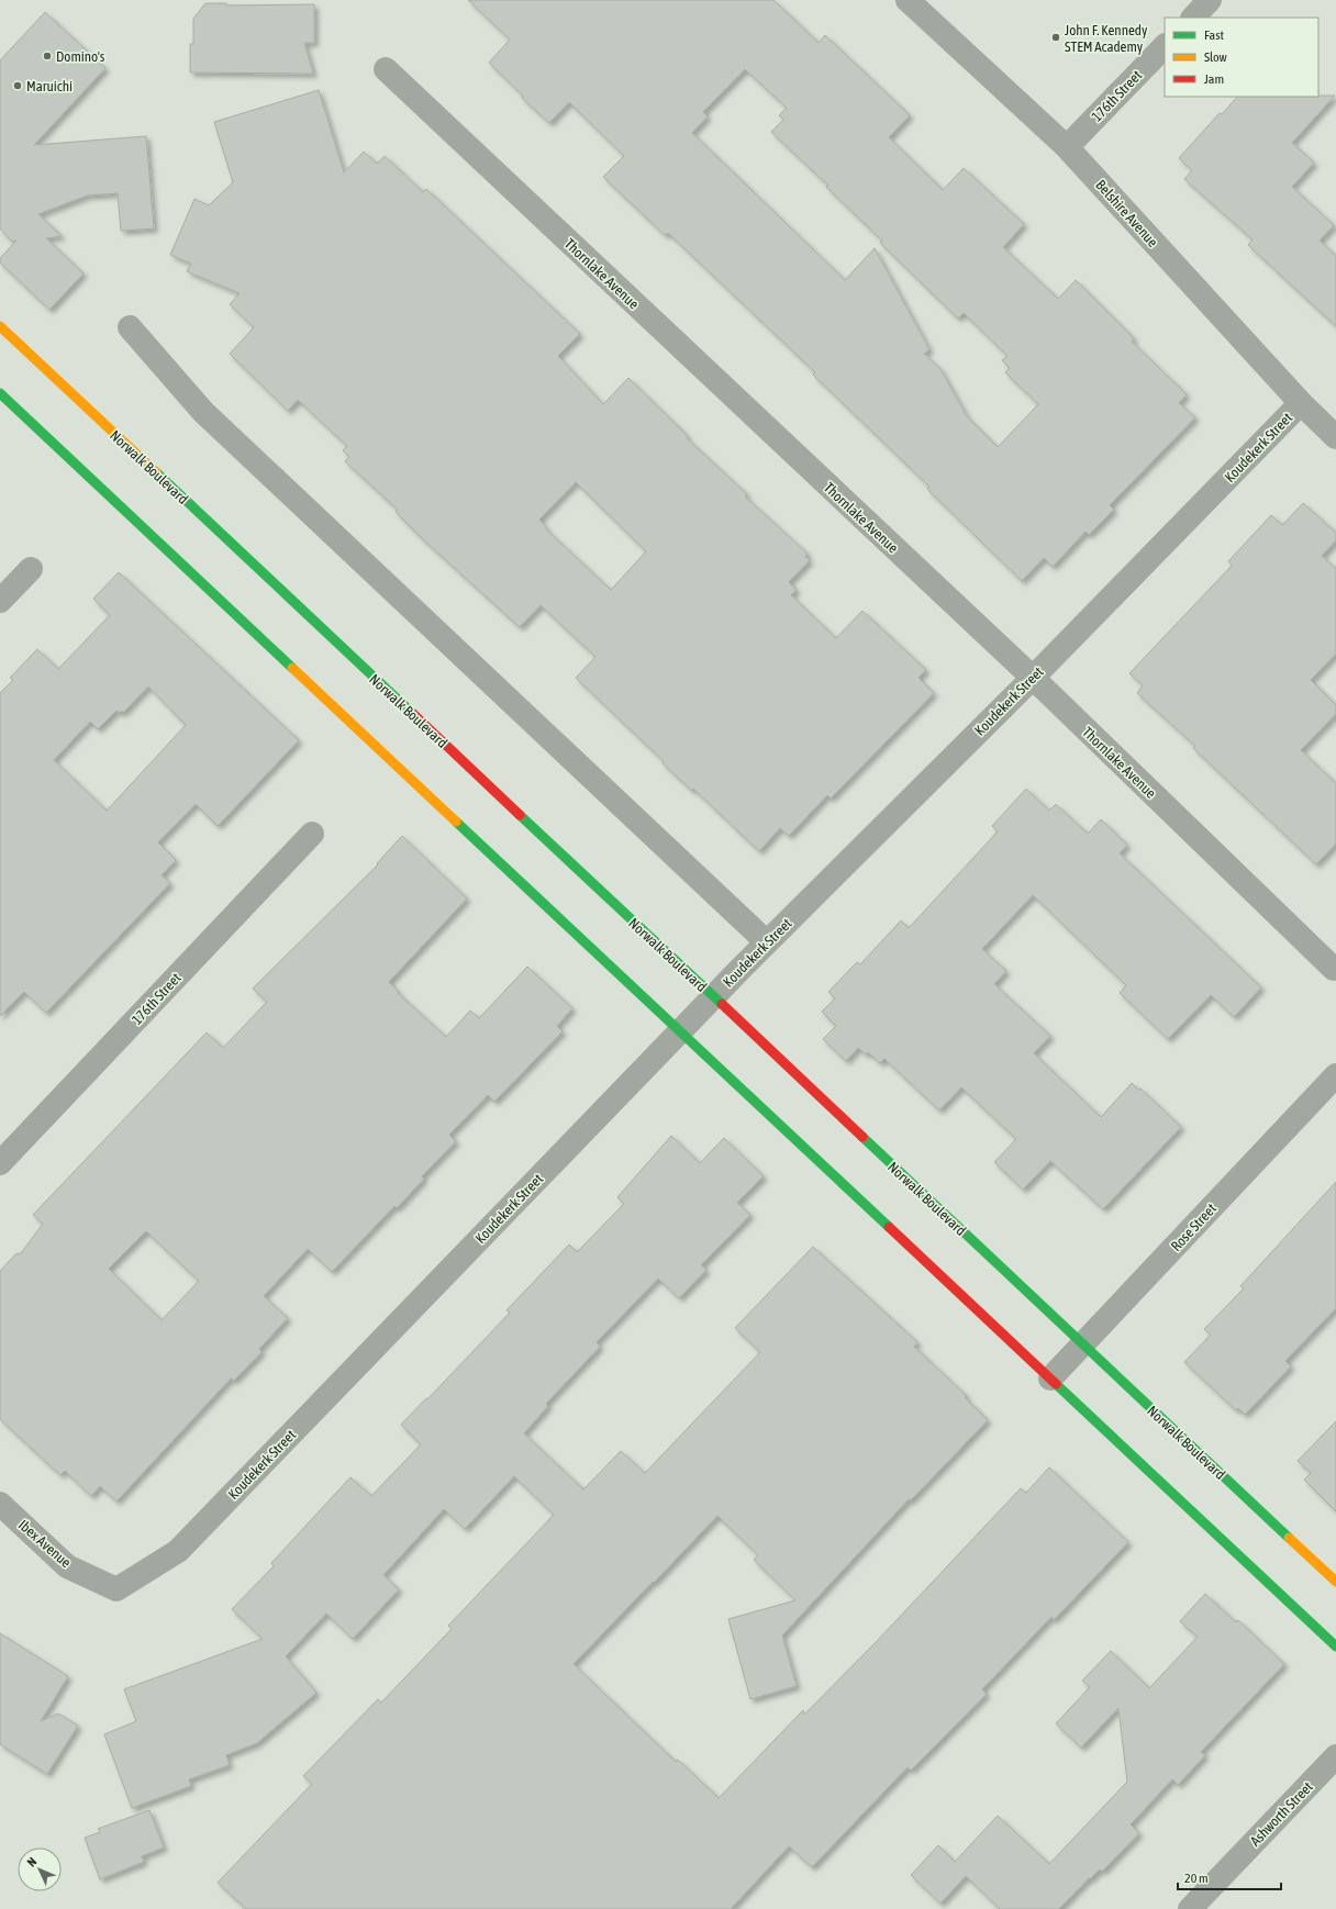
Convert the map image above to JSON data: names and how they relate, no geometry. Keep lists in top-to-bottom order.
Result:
{
  "streets": {
    "main road": ["Norwalk Boulevard"],
    "street": [
      "176th Street",
      "Belshire Avenue",
      "Thornlake Avenue",
      "Koudekerk Street",
      "Rose Street",
      "Ibex Avenue",
      "Ashworth Street"
    ]
  },
  "crossings": [
    ["176th Street", "Belshire Avenue"],
    ["Belshire Avenue", "Koudekerk Street"],
    ["Thornlake Avenue", "Koudekerk Street"],
    ["Koudekerk Street", "Norwalk Boulevard"],
    ["Koudekerk Street", "Ibex Avenue"],
    ["Norwalk Boulevard", "Rose Street"]
  ],
  "places": ["John F. Kennedy STEM Academy", "Domino's", "Maruichi"],
  "legend": ["Fast", "Slow", "Jam"],
  "scale_bar": "20 m",
  "north": "top left"
}
